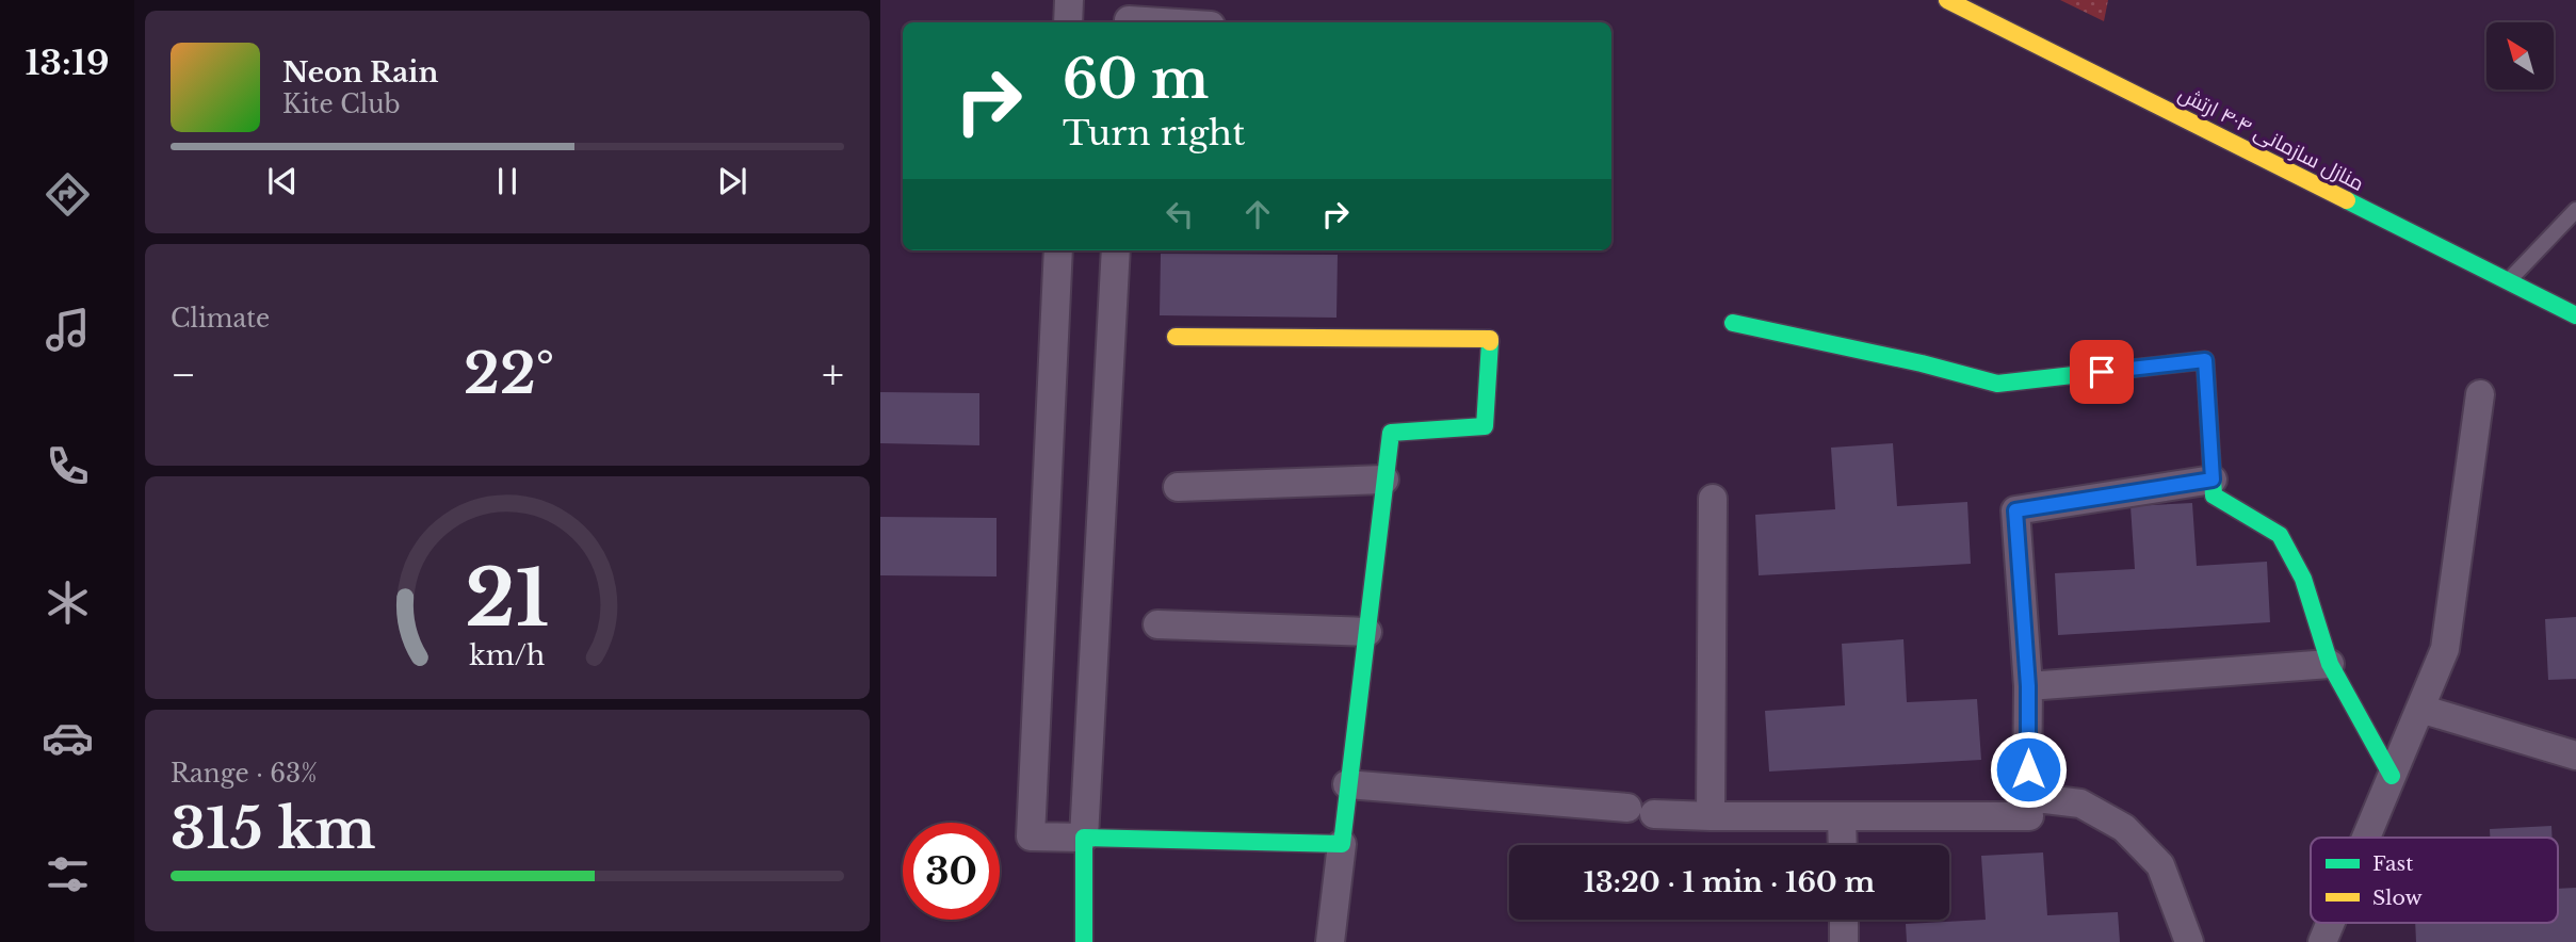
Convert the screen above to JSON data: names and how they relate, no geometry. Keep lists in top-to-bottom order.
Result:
{
  "streets": {
    "street": ["منازل سازمانی ۴۰۴ ارتش"]
  },
  "legend": ["Fast", "Slow"],
  "north": "top left",
  "page": {
    "tabs": "13:19",
    "turn": ["60 m", "Turn right"],
    "song": ["Neon Rain", "Kite Club"],
    "tile": [
      "Climate",
      ["Range · 63%", "315 km"]
    ],
    "heat": ["−", "22°", "+"],
    "limit": "30",
    "trip": "13:20 · 1 min · 160 m",
    "gauge": ["21", "km/h"]
  }
}
